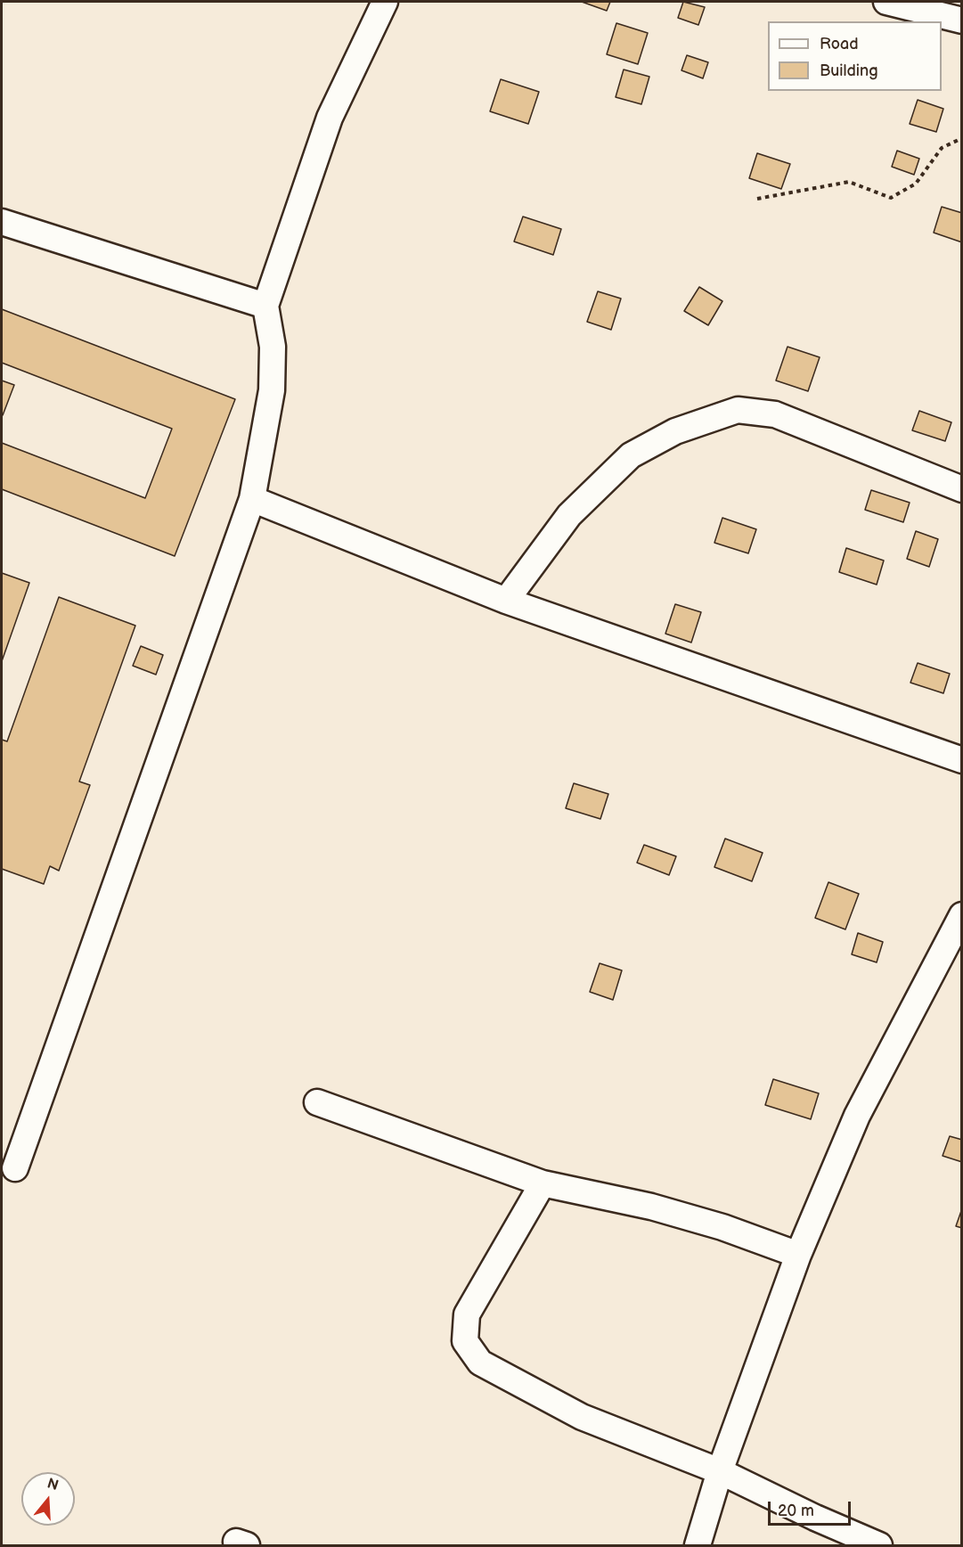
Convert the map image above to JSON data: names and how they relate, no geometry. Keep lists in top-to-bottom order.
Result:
{
  "legend": ["Road", "Building"],
  "scale_bar": "20 m",
  "north": "top"
}
